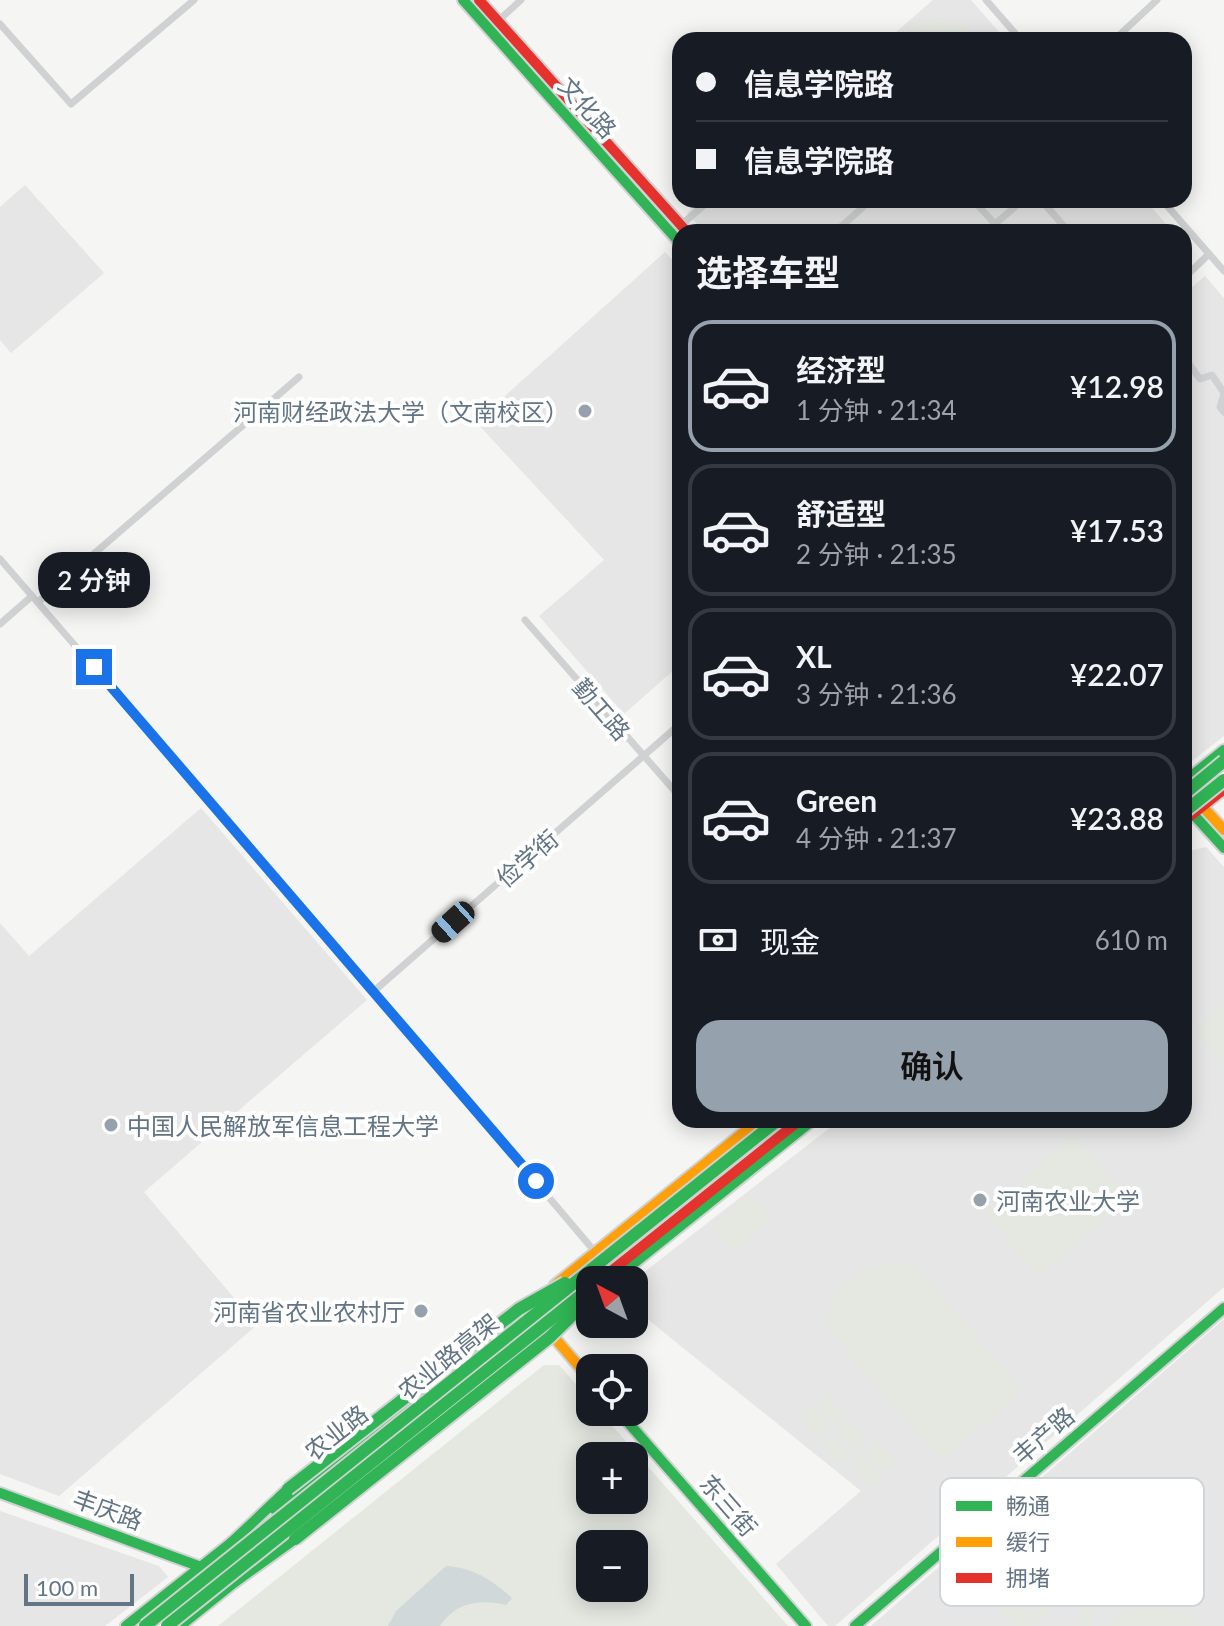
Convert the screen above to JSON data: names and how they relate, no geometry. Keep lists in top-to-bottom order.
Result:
{
  "streets": {
    "main road": [
      "文化路",
      "农业路高架",
      "农业路",
      "丰产路",
      "东三街",
      "丰庆路"
    ],
    "street": ["勤工路", "俭学街"]
  },
  "crossings": [
    ["勤工路", "俭学街"],
    ["农业路", "丰庆路"]
  ],
  "places": [
    "河南财经政法大学（文南校区）",
    "中国人民解放军信息工程大学",
    "河南农业大学",
    "河南省农业农村厅"
  ],
  "legend": ["畅通", "缓行", "拥堵"],
  "scale_bar": "100 m",
  "north": "top left",
  "page": {
    "banner": ["信息学院路", "信息学院路"],
    "heading": "选择车型",
    "list": [
      {
        "name": "经济型",
        "note": "1 分钟 · 21:34",
        "value": "¥12.98"
      },
      {
        "name": "舒适型",
        "note": "2 分钟 · 21:35",
        "value": "¥17.53"
      },
      {
        "name": "XL",
        "note": "3 分钟 · 21:36",
        "value": "¥22.07"
      },
      {
        "name": "Green",
        "note": "4 分钟 · 21:37",
        "value": "¥23.88"
      }
    ],
    "bubble": "2 分钟",
    "pay": ["现金", "610 m"],
    "buttons": "确认",
    "map_buttons": ["+", "−"],
    "scale": "100 m"
  }
}
